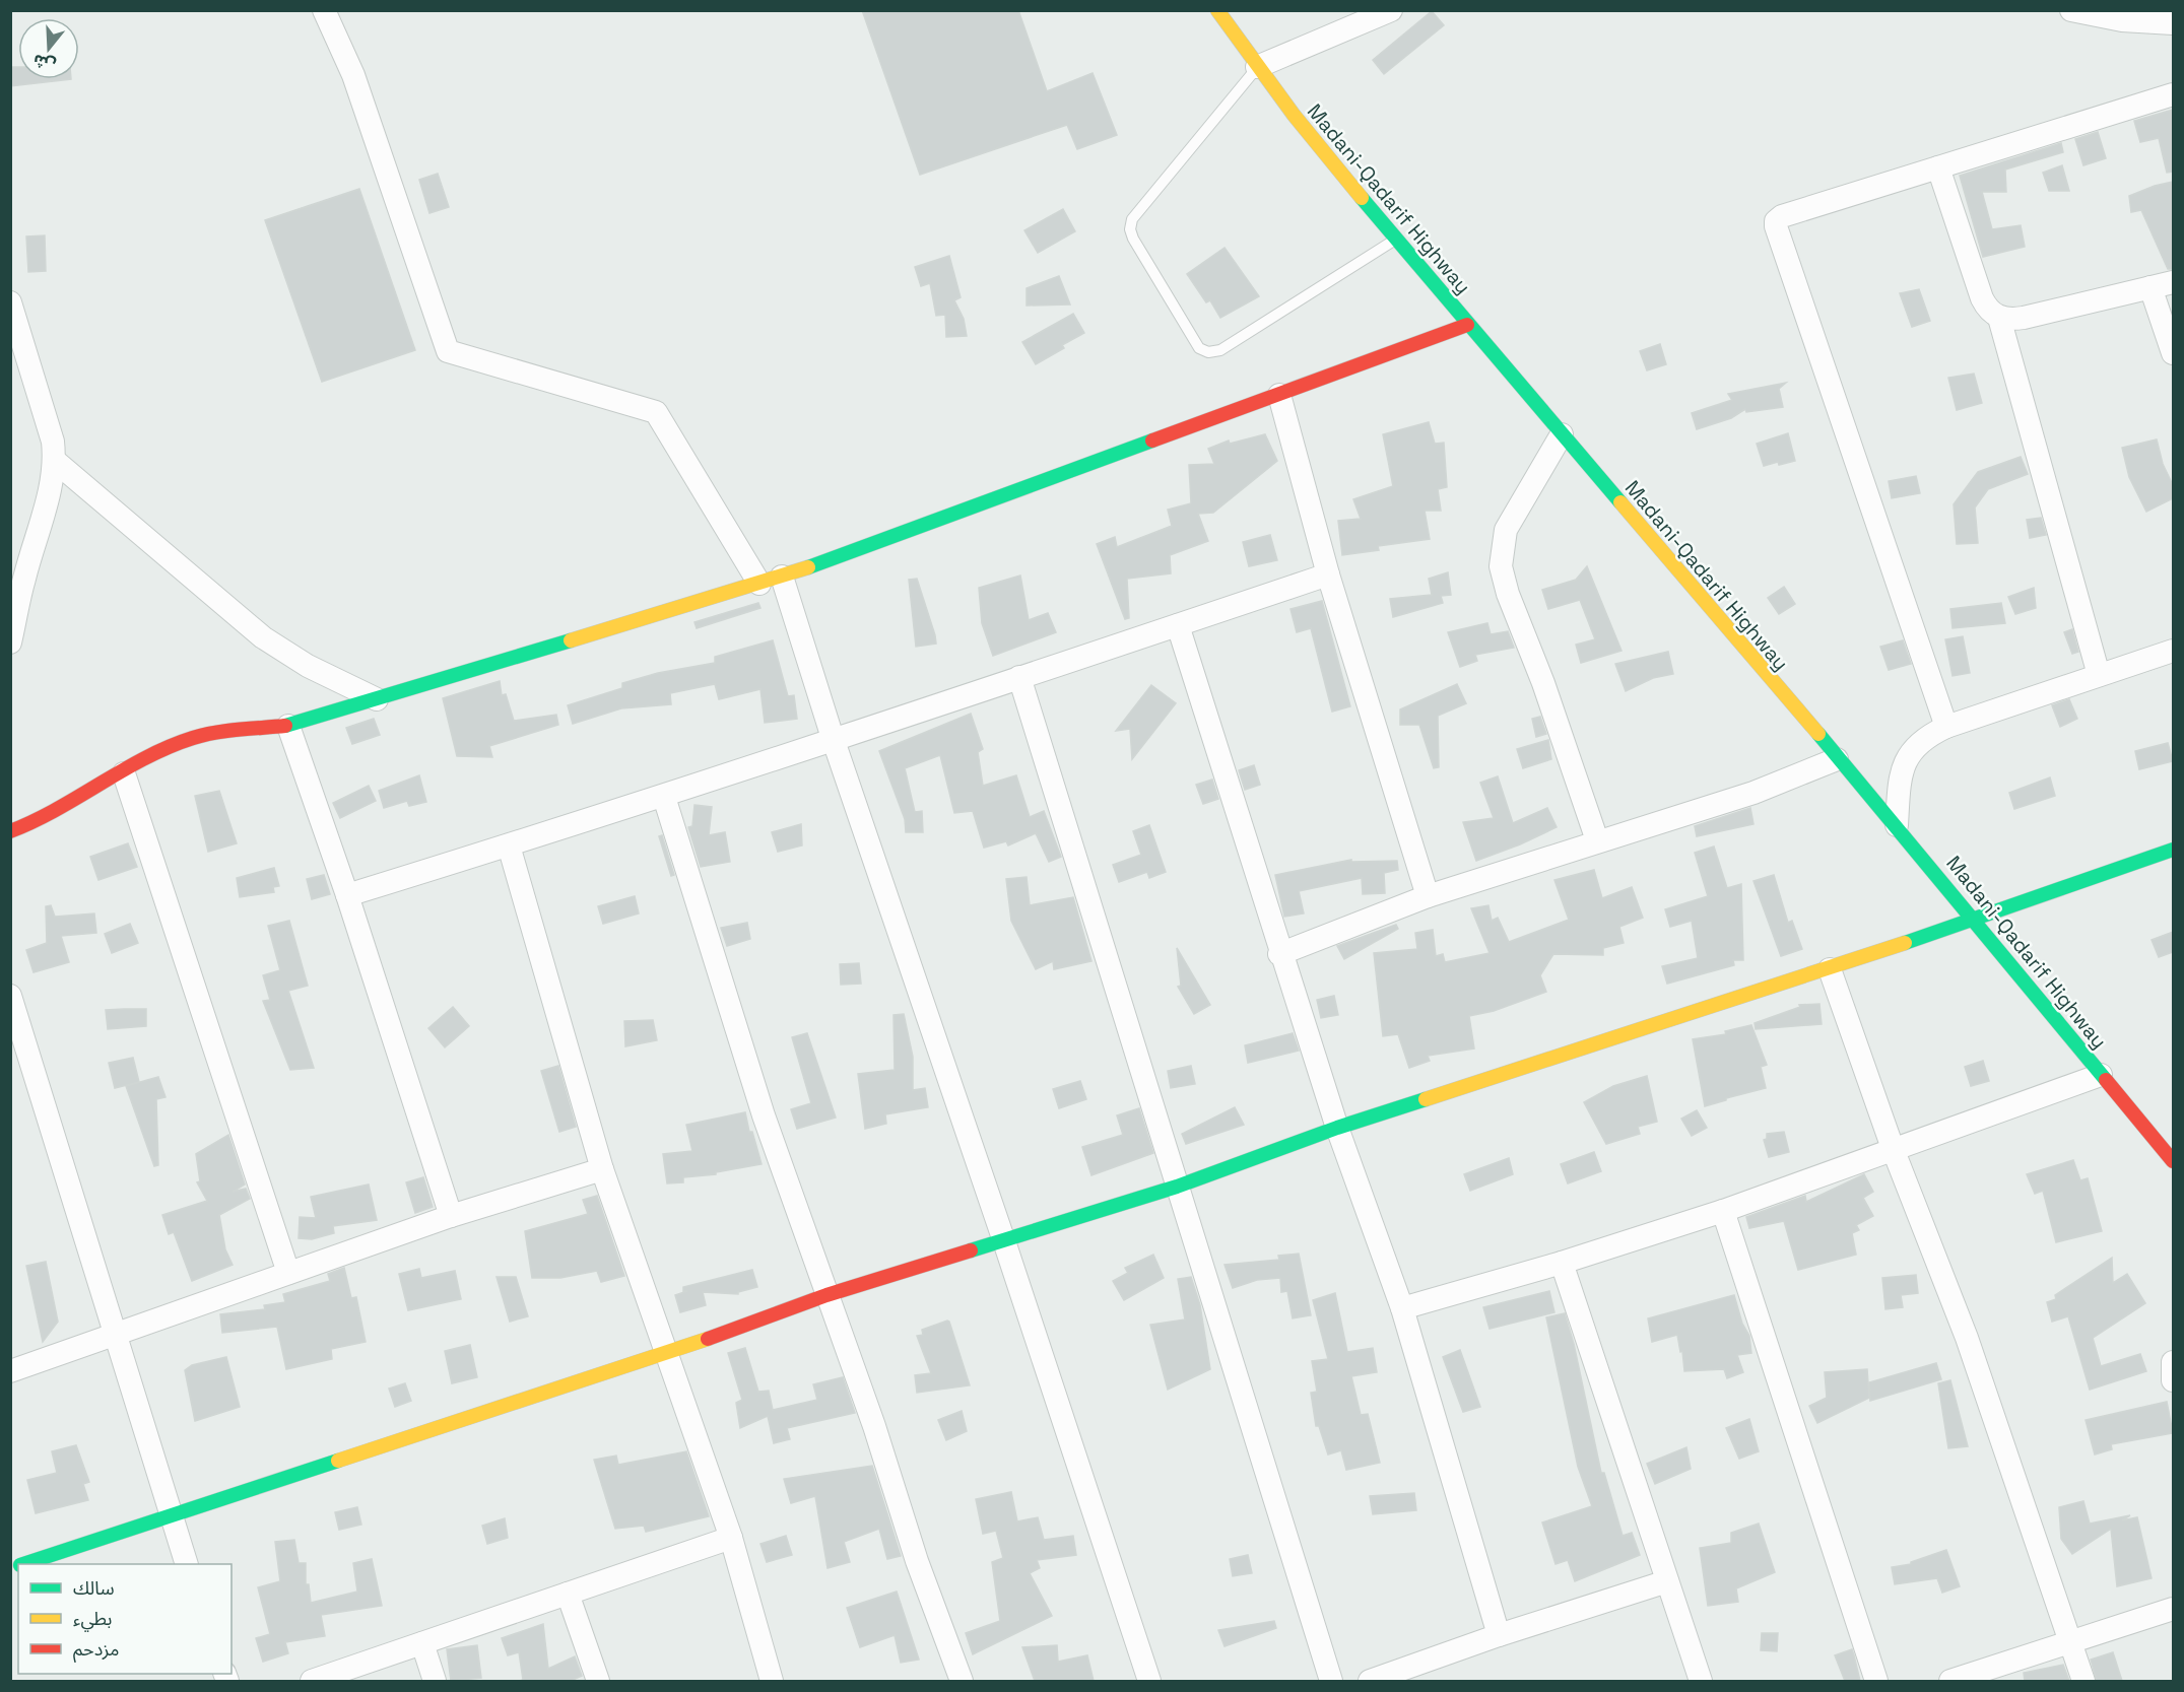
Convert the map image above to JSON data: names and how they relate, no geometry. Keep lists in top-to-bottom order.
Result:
{
  "streets": {
    "main road": ["Madani-Qadarif Highway"]
  },
  "legend": ["سالك", "بطيء", "مزدحم"],
  "north": "bottom"
}
